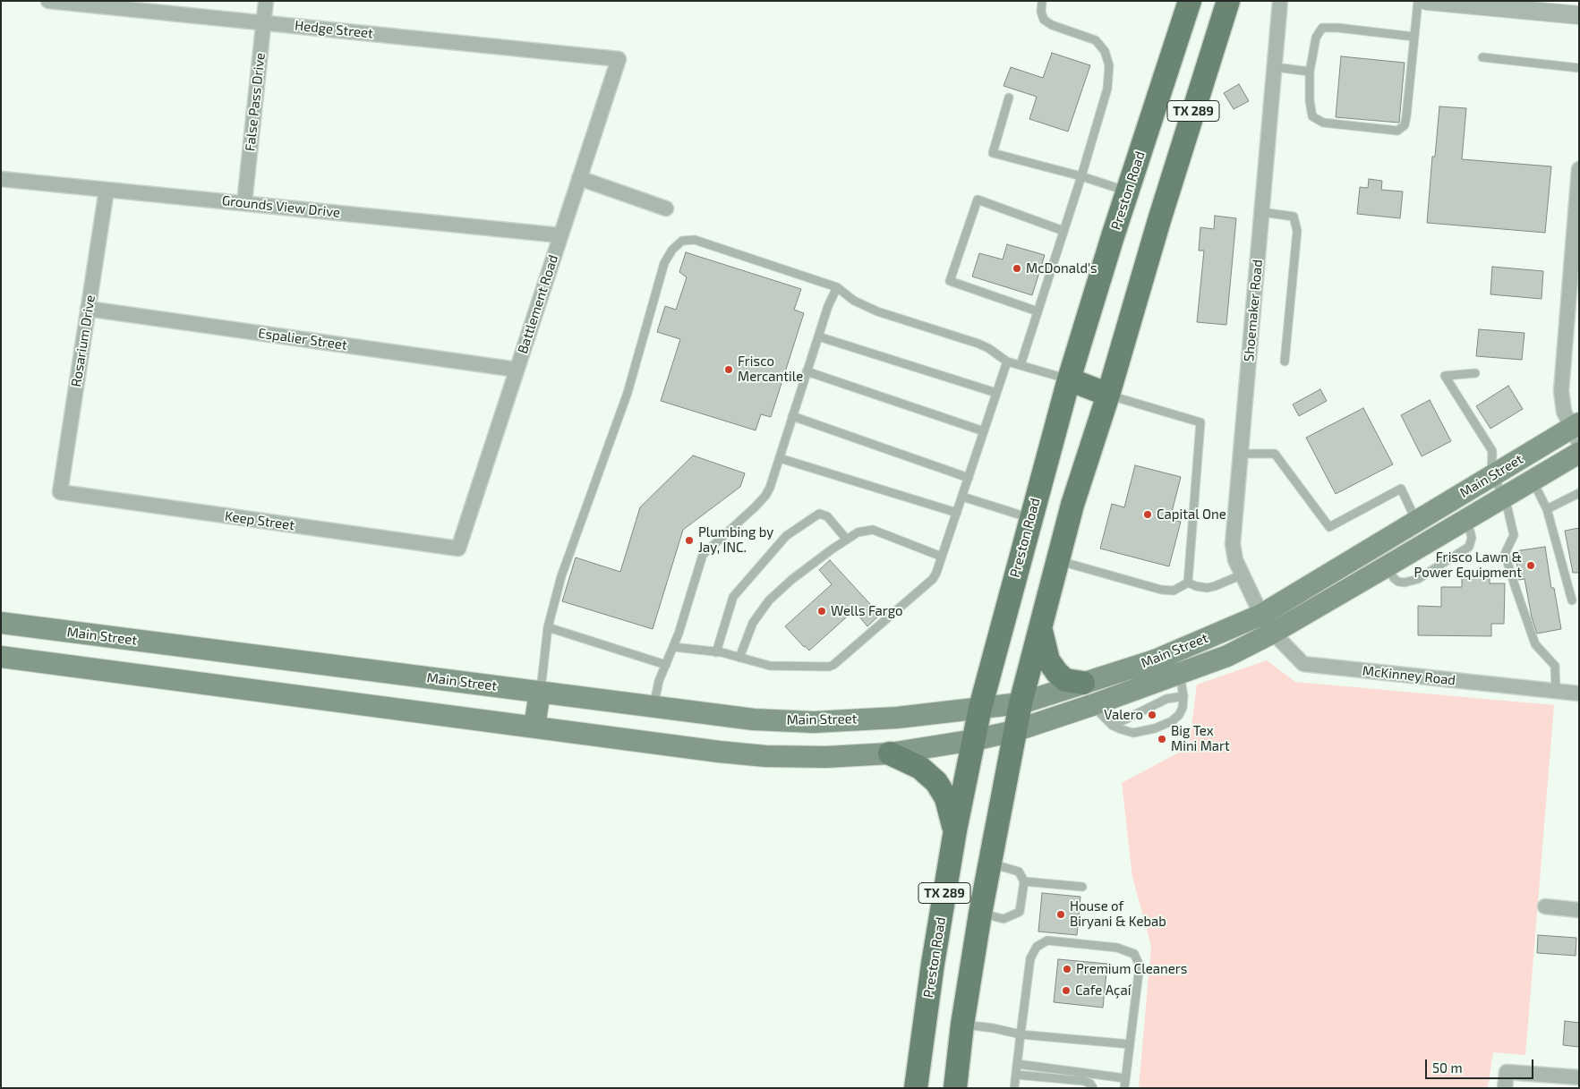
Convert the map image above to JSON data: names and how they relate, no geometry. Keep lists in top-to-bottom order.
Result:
{
  "streets": {
    "main road": ["TX 289", "Preston Road", "Main Street"],
    "street": [
      "Hedge Street",
      "False Pass Drive",
      "Grounds View Drive",
      "Battlement Road",
      "Shoemaker Road",
      "Espalier Street",
      "Rosarium Drive",
      "Keep Street",
      "McKinney Road"
    ]
  },
  "crossings": [
    ["Hedge Street", "False Pass Drive"],
    ["Hedge Street", "Battlement Road"],
    ["False Pass Drive", "Grounds View Drive"],
    ["TX 289", "Main Street"],
    ["Preston Road", "Main Street"],
    ["Grounds View Drive", "Battlement Road"],
    ["Grounds View Drive", "Rosarium Drive"],
    ["Battlement Road", "Espalier Street"],
    ["Battlement Road", "Keep Street"],
    ["Shoemaker Road", "Main Street"],
    ["Shoemaker Road", "McKinney Road"],
    ["Espalier Street", "Rosarium Drive"],
    ["Rosarium Drive", "Keep Street"],
    ["Main Street", "McKinney Road"]
  ],
  "places": [
    "McDonald's",
    "Frisco Mercantile",
    "Capital One",
    "Plumbing by Jay, INC.",
    "Frisco Lawn & Power Equipment",
    "Wells Fargo",
    "Valero",
    "Big Tex Mini Mart",
    "House of Biryani & Kebab",
    "Premium Cleaners",
    "Cafe Açaí"
  ],
  "scale_bar": "50 m"
}
